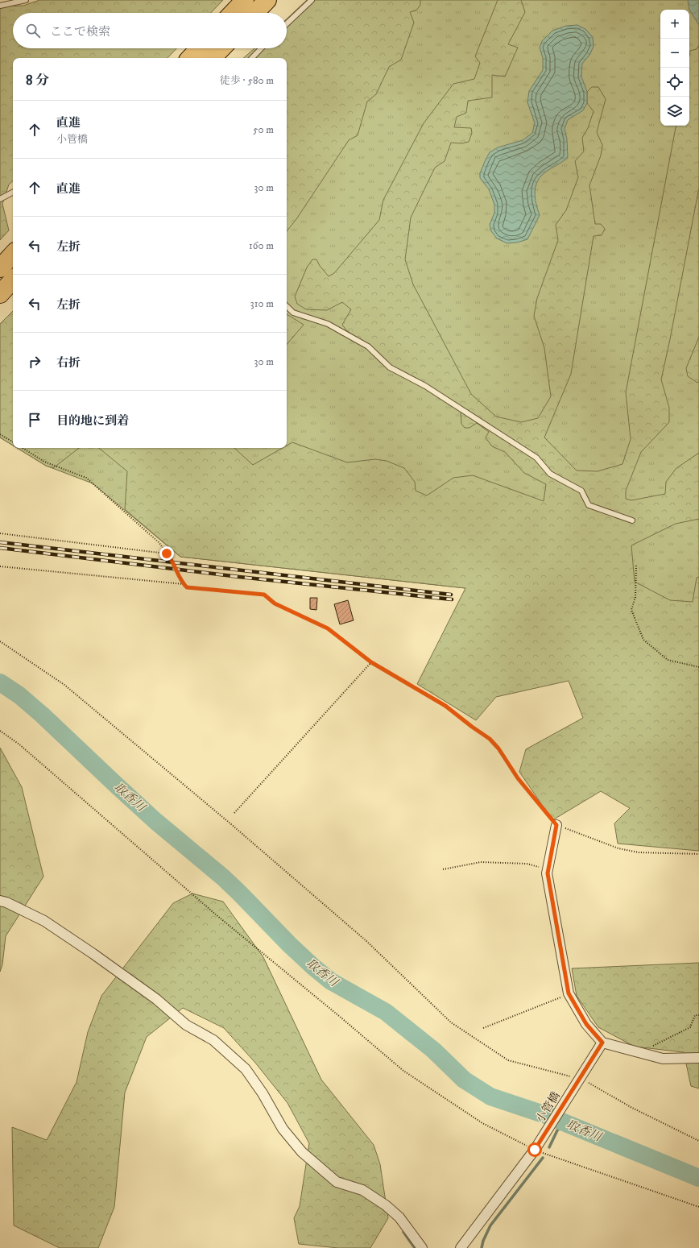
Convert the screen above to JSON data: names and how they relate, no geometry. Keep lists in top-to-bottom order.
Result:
{
  "streets": {
    "street": ["小管橋"]
  },
  "water": ["取香川"],
  "page": {
    "map_buttons": ["+", "−"],
    "search": "ここで検索",
    "heading": ["8 分", "徒歩 · 580 m"],
    "list": [
      ["直進", "小管橋", "50 m"],
      ["直進", "30 m"],
      ["左折", "160 m"],
      ["左折", "310 m"],
      ["右折", "30 m"],
      "目的地に到着"
    ]
  }
}
